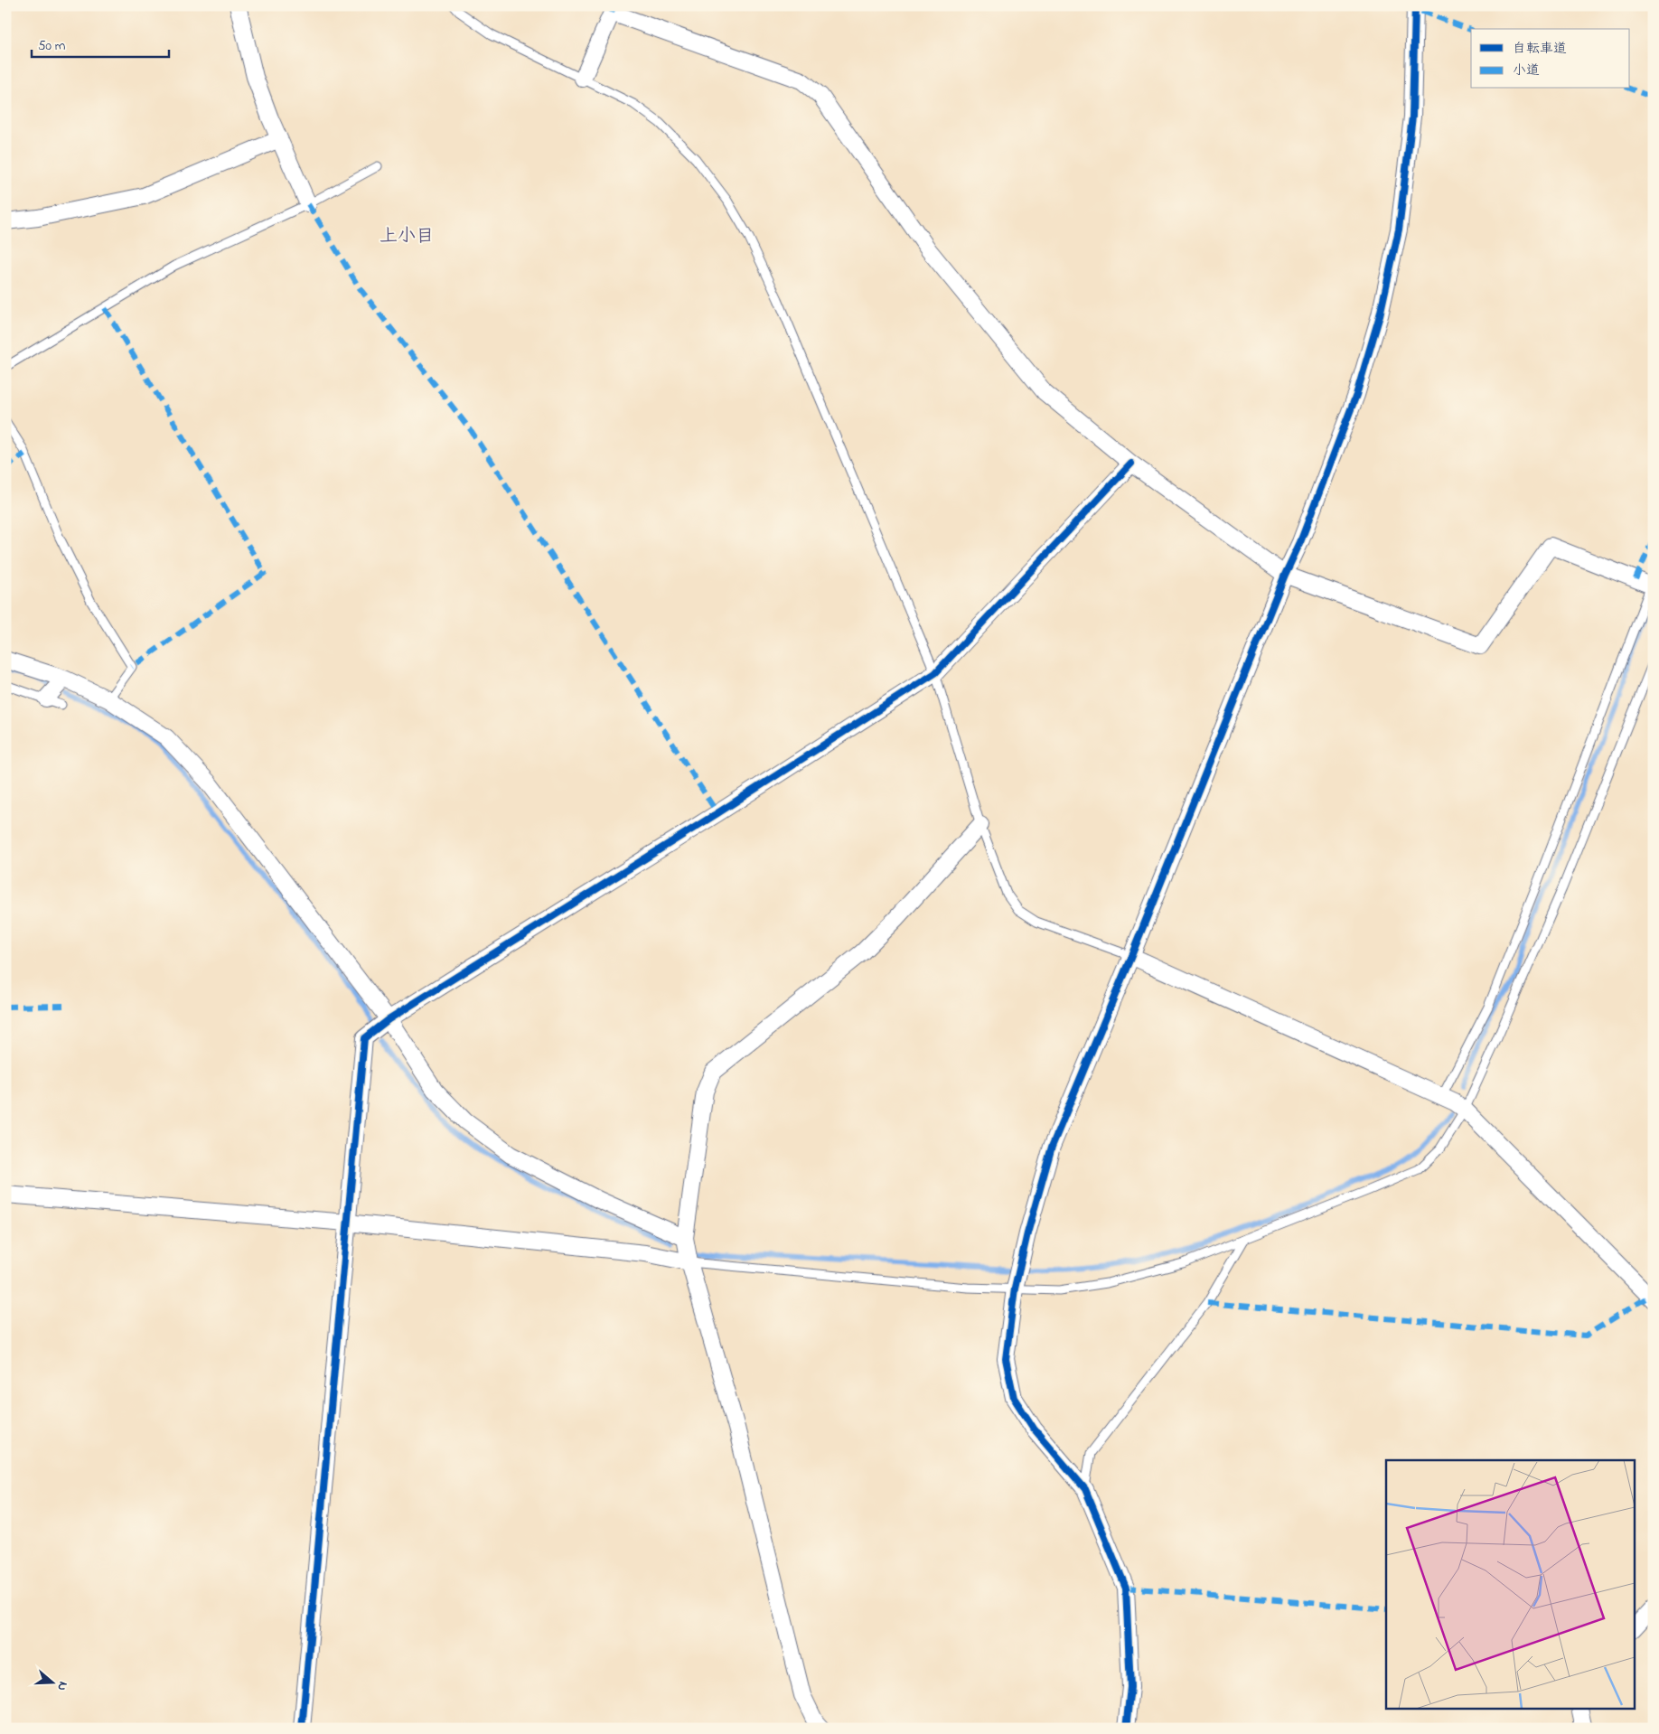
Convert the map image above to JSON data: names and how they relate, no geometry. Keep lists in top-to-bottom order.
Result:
{
  "districts": ["上小目"],
  "legend": ["自転車道", "小道"],
  "scale_bar": "50 m",
  "north": "right"
}
